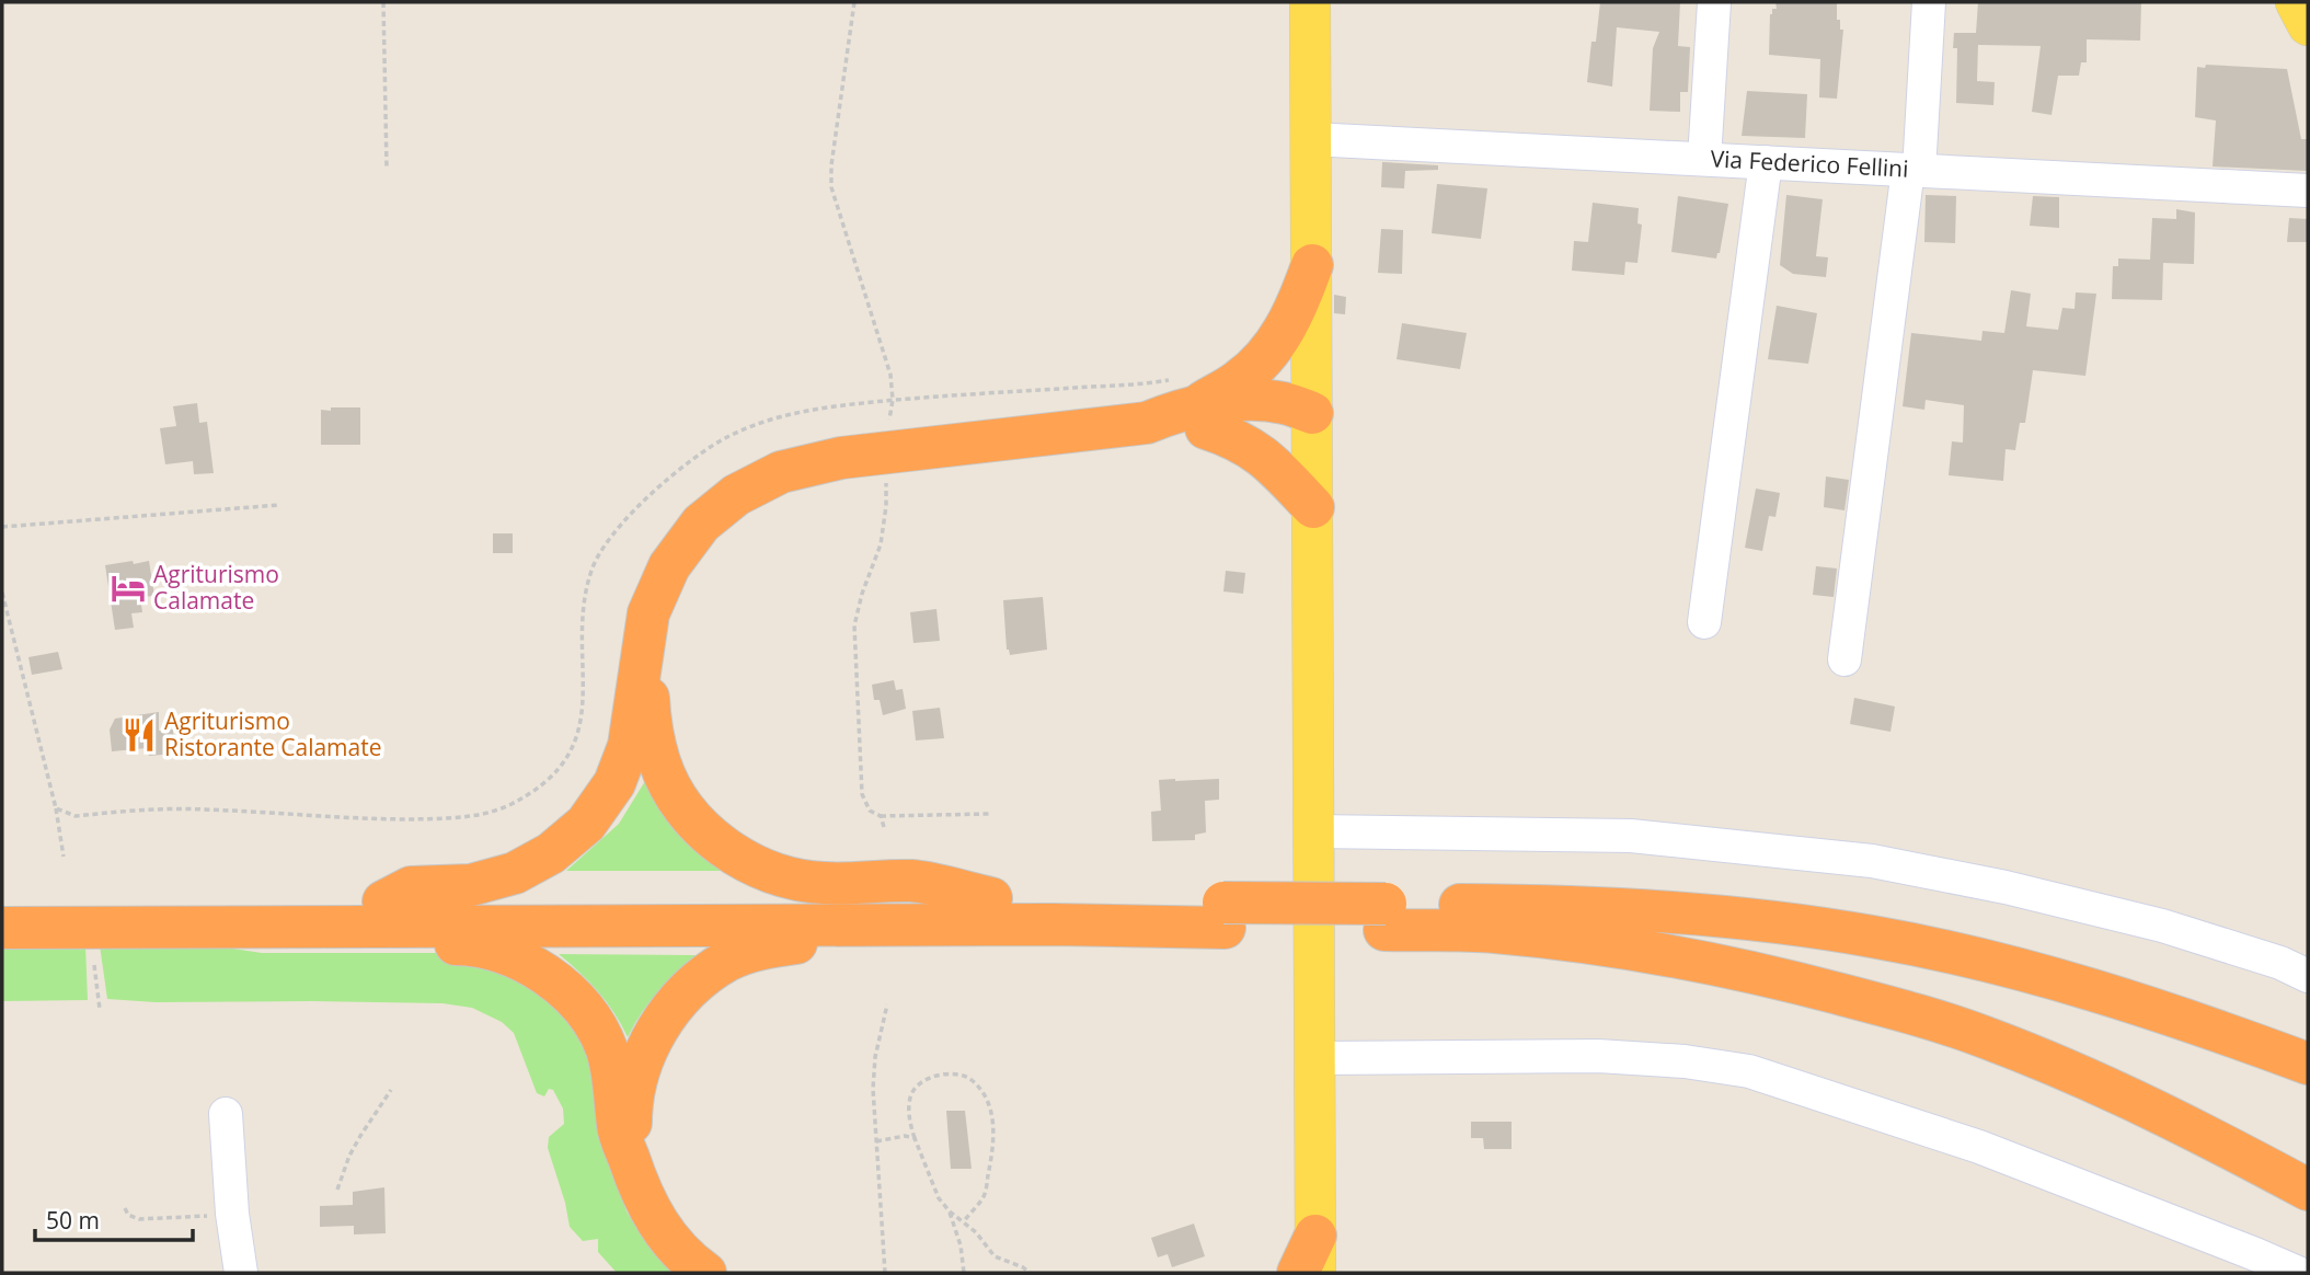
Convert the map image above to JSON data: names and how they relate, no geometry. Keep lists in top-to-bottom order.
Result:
{
  "streets": {
    "street": ["Via Federico Fellini"]
  },
  "places": {
    "hotel": ["Agriturismo Calamate"],
    "restaurant": ["Agriturismo Ristorante Calamate"]
  },
  "scale_bar": "50 m"
}
